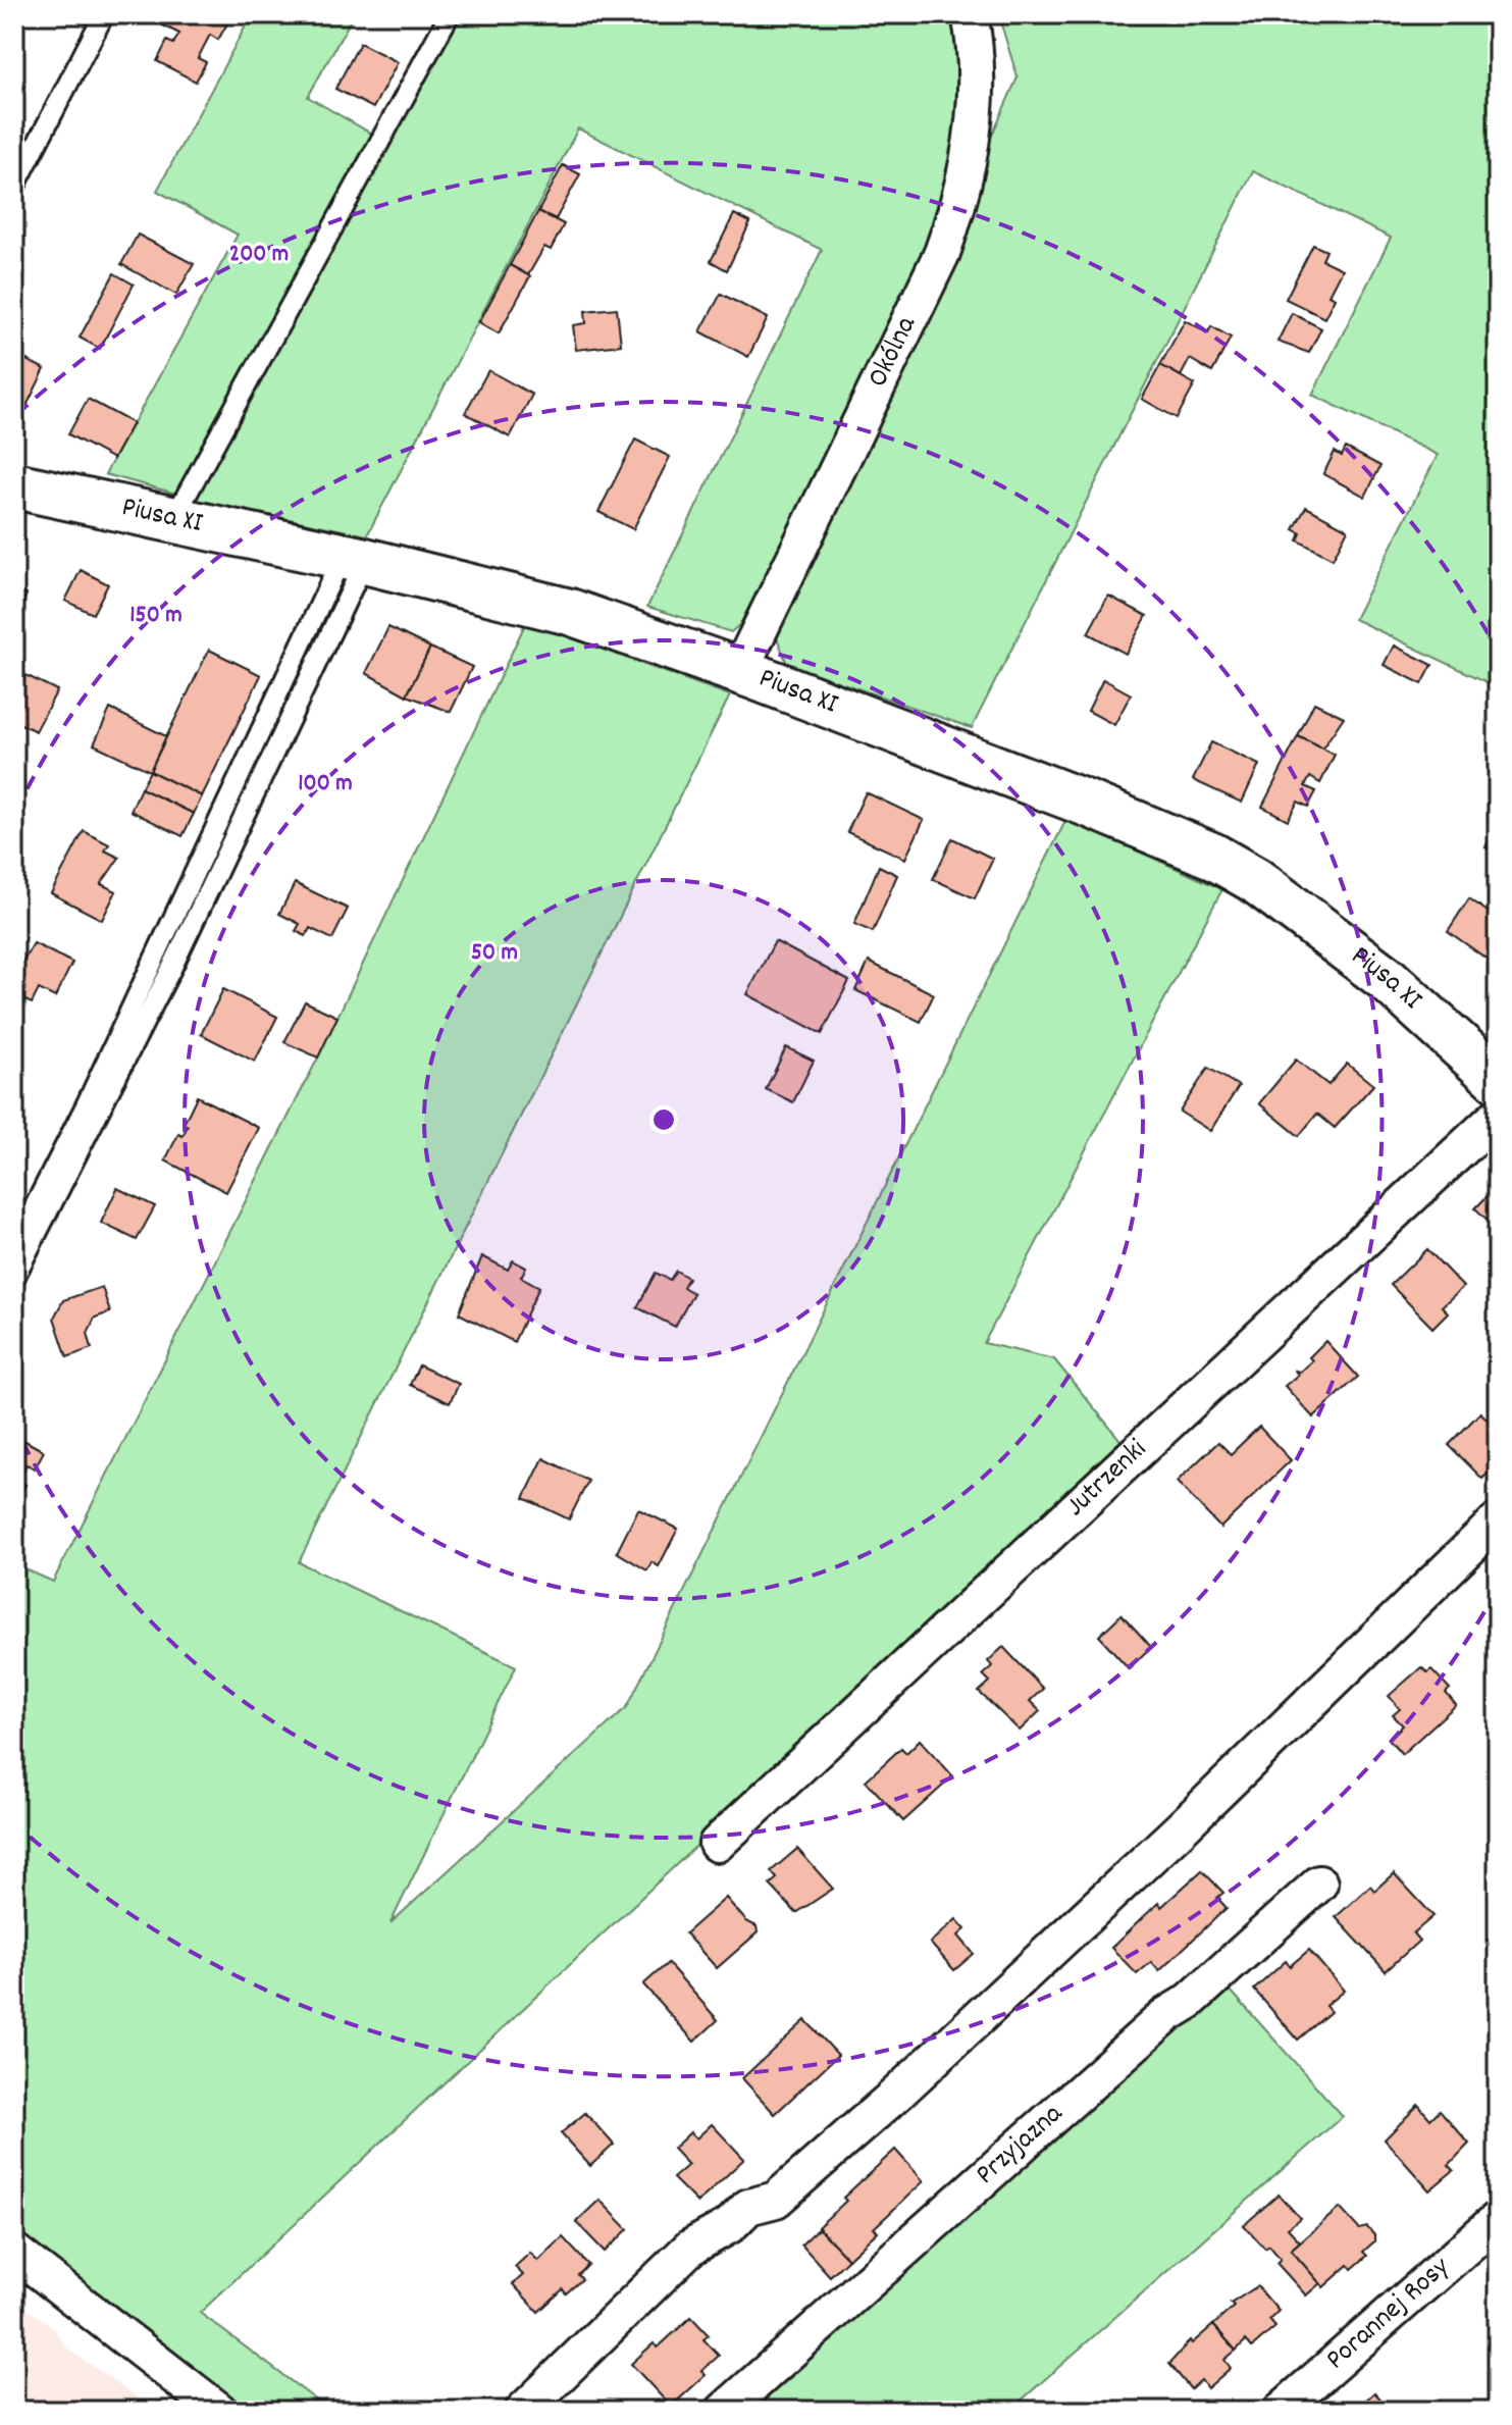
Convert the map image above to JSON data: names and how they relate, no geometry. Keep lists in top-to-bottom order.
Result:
{
  "streets": {
    "street": [
      "Okólna",
      "Piusa XI",
      "Jutrzenki",
      "Przyjazna",
      "Porannej Rosy"
    ]
  },
  "crossings": [
    ["Okólna", "Piusa XI"],
    ["Piusa XI", "Jutrzenki"]
  ],
  "rings": [
    "200 m",
    "150 m",
    "100 m",
    "50 m"
  ]
}
